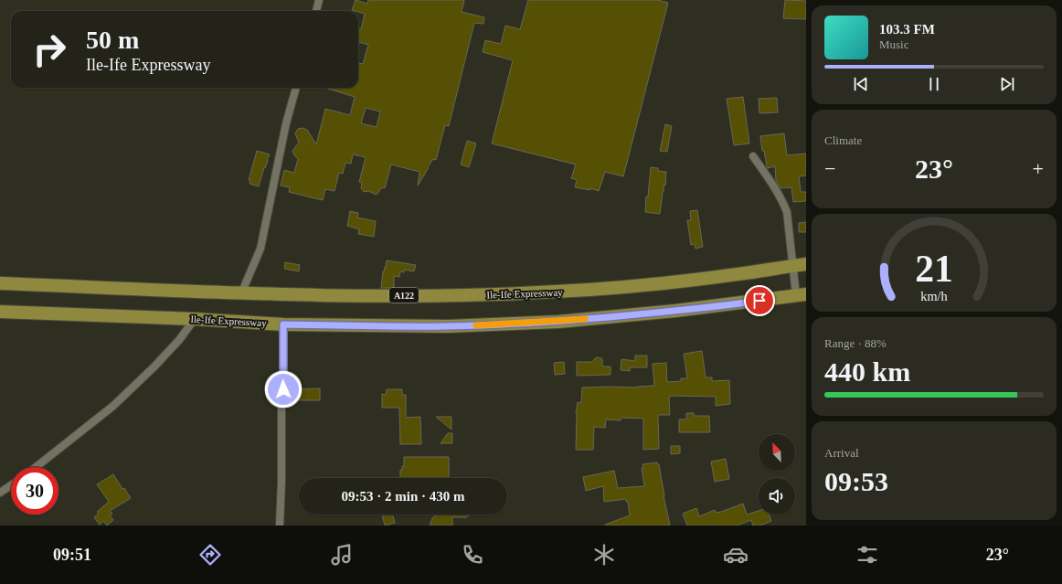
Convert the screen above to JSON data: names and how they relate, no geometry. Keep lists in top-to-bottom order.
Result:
{
  "streets": {
    "highway": ["Ile-Ife Expressway", "A122"]
  },
  "north": "top left",
  "page": {
    "turn": ["50 m", "Ile-Ife Expressway"],
    "song": ["103.3 FM", "Music"],
    "tile": [
      "Climate",
      ["Range · 88%", "440 km"],
      ["Arrival", "09:53"]
    ],
    "heat": ["−", "23°", "+"],
    "limit": "30",
    "trip": "09:53 · 2 min · 430 m",
    "tabs": ["09:51", "23°"],
    "gauge": ["21", "km/h"]
  }
}
